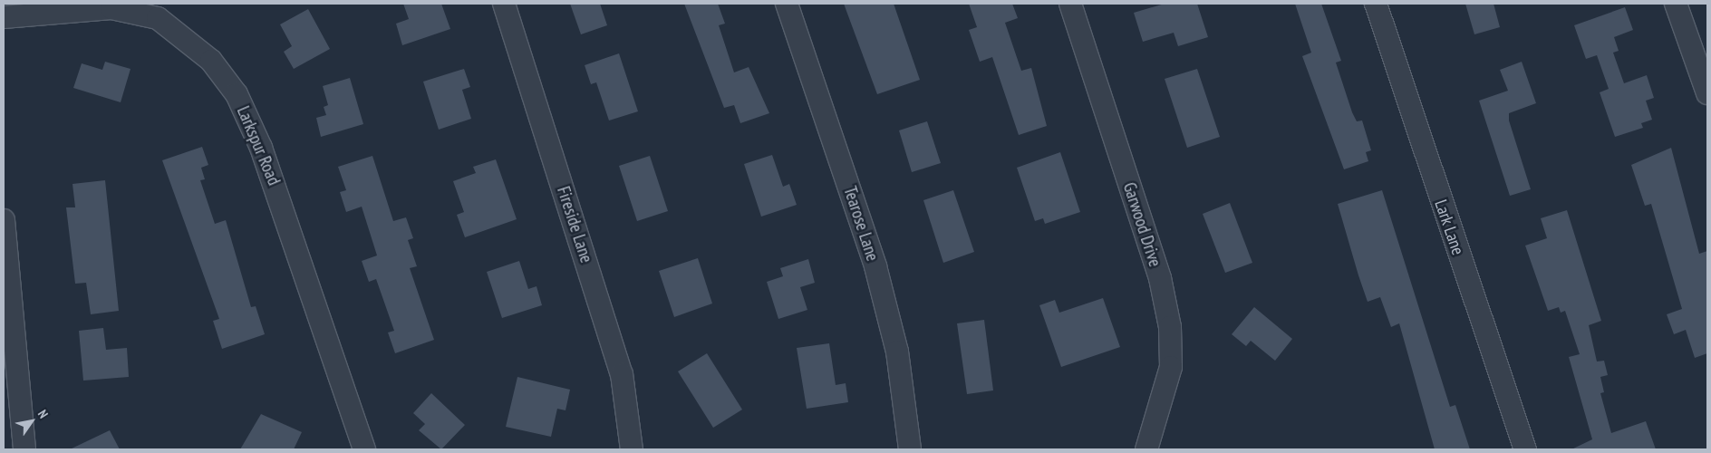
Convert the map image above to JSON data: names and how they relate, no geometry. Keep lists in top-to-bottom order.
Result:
{
  "streets": {
    "street": [
      "Larkspur Road",
      "Tearose Lane",
      "Fireside Lane",
      "Garwood Drive",
      "Lark Lane"
    ]
  },
  "north": "top right"
}
